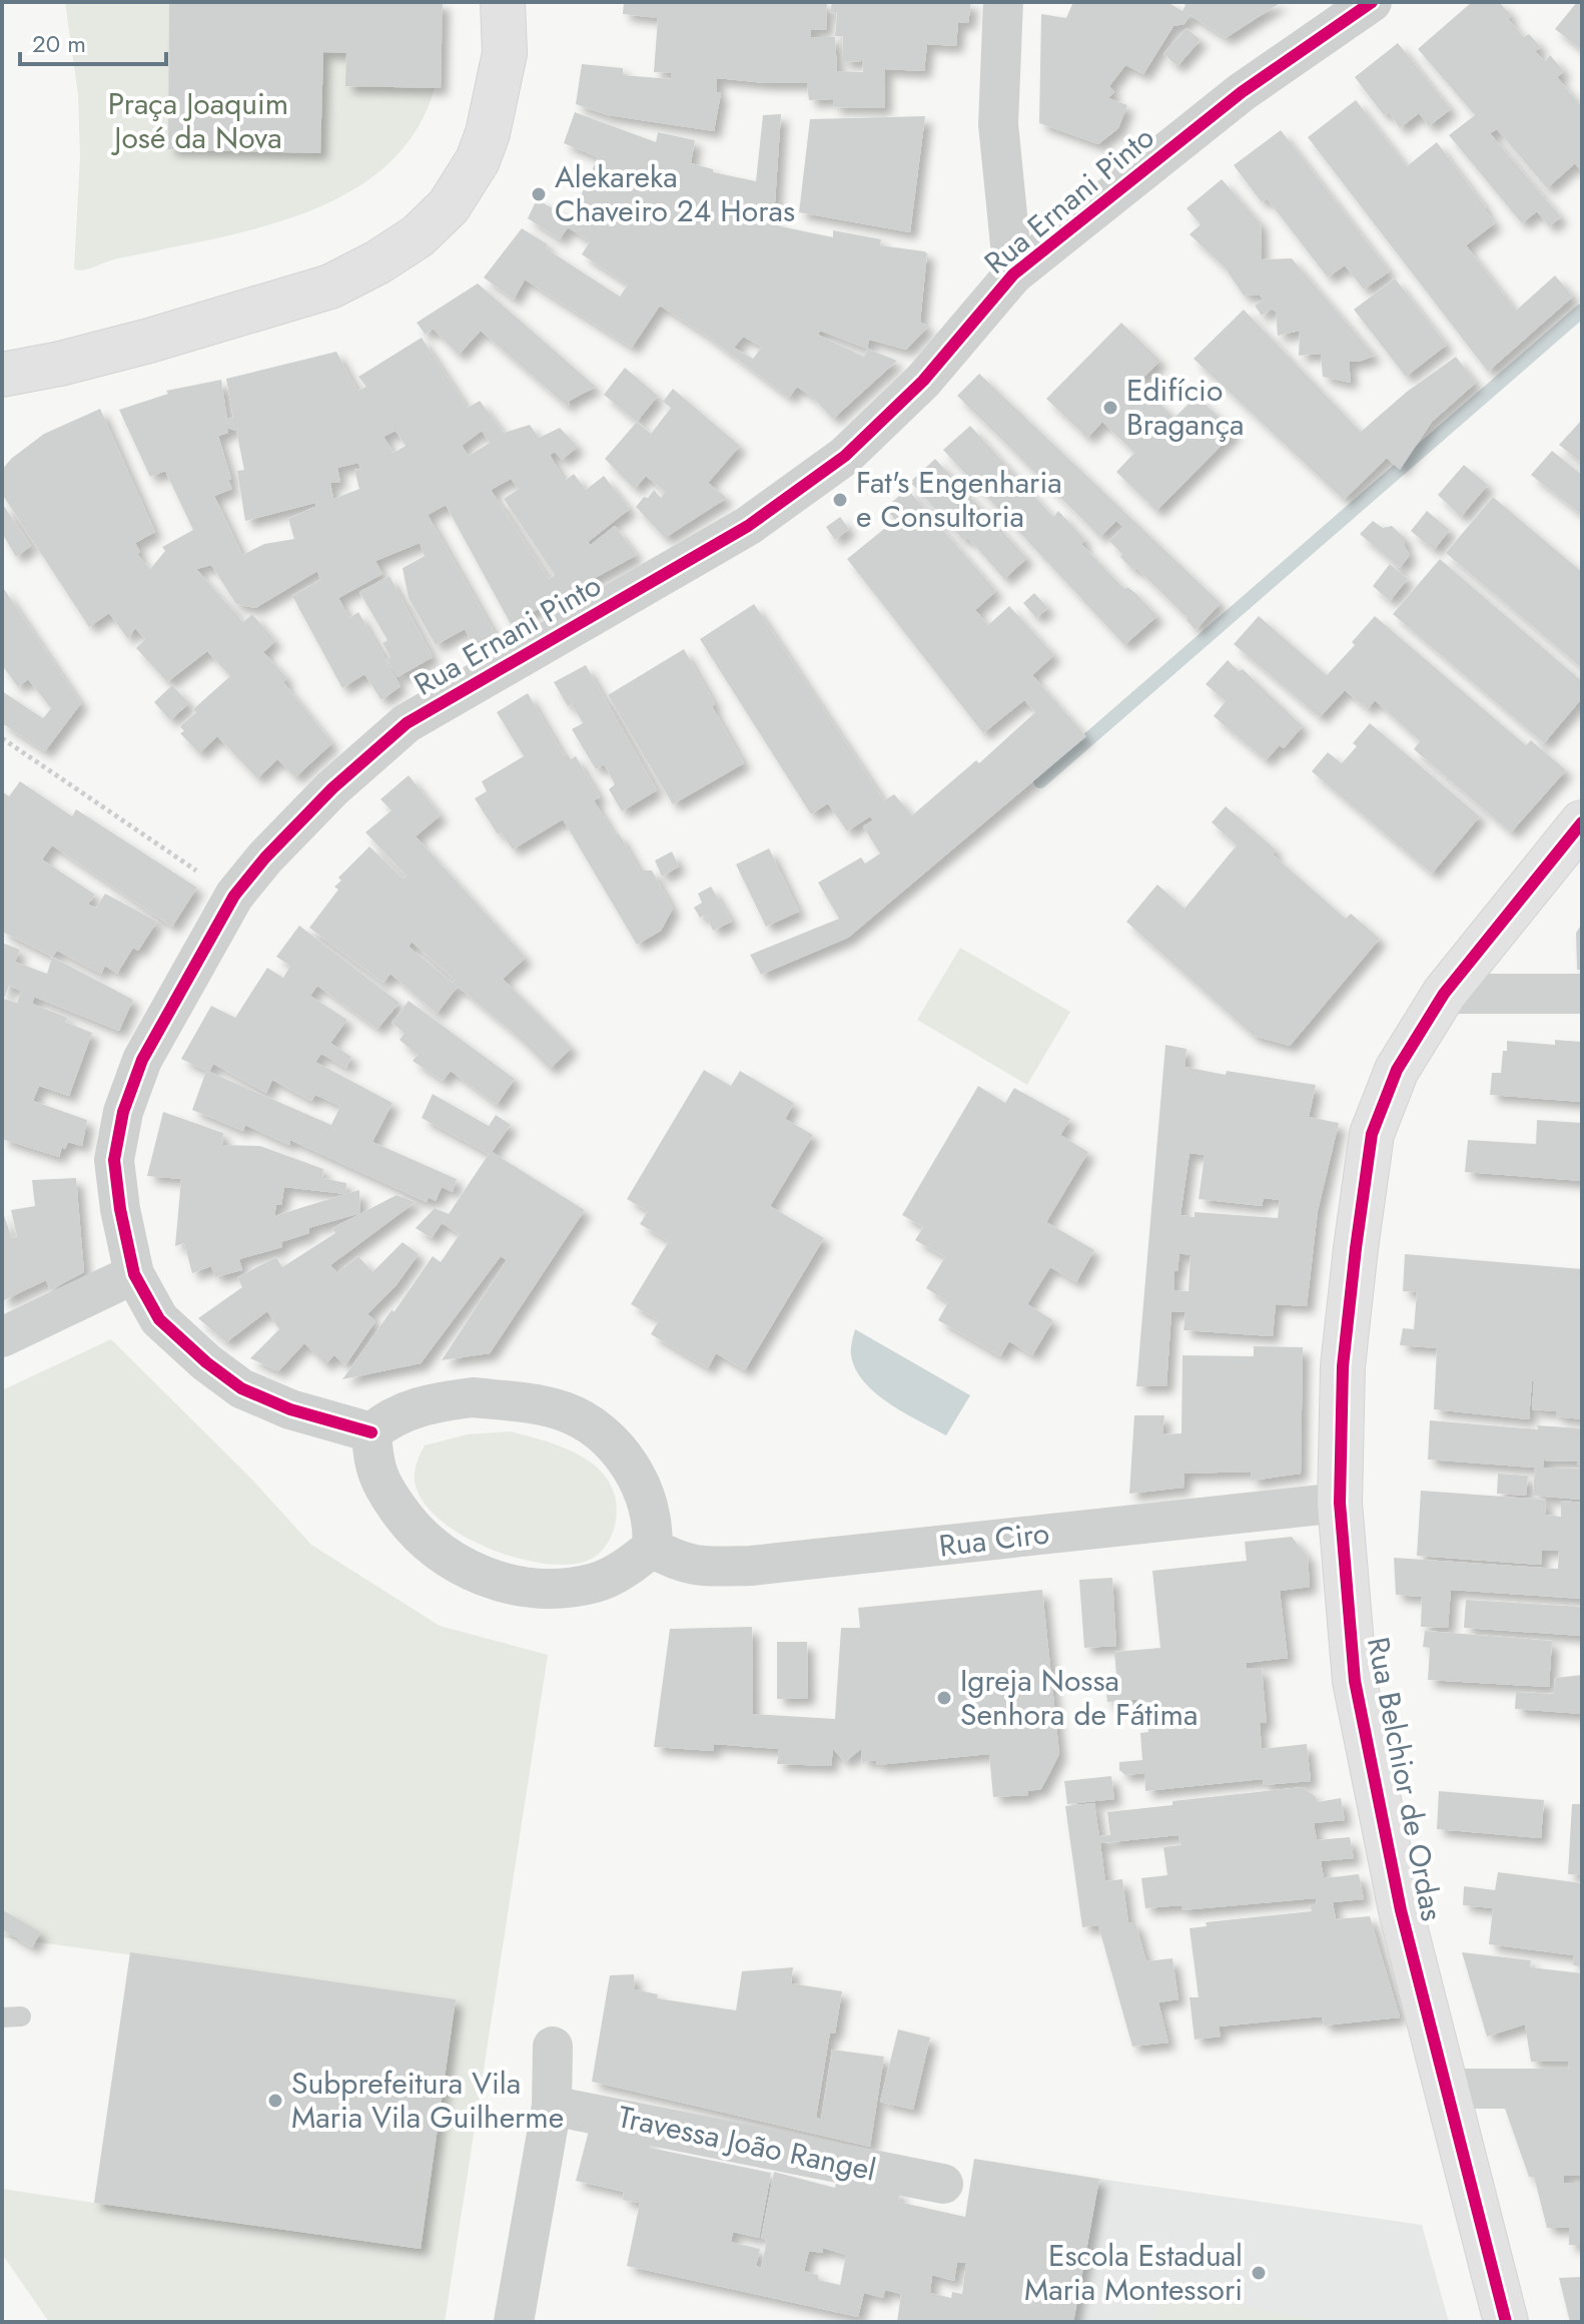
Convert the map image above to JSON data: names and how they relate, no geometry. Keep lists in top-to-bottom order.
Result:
{
  "streets": {
    "street": [
      "Rua Ernani Pinto",
      "Rua Ciro",
      "Rua Belchior de Ordas",
      "Travessa João Rangel"
    ]
  },
  "crossings": [
    ["Rua Ernani Pinto", "Rua Ciro"],
    ["Rua Ciro", "Rua Belchior de Ordas"]
  ],
  "parks": ["Praça Joaquim José da Nova"],
  "places": [
    "Alekareka Chaveiro 24 Horas",
    "Edifício Bragança",
    "Fat's Engenharia e Consultoria",
    "Igreja Nossa Senhora de Fátima",
    "Subprefeitura Vila Maria Vila Guilherme",
    "Escola Estadual Maria Montessori"
  ],
  "scale_bar": "20 m"
}
